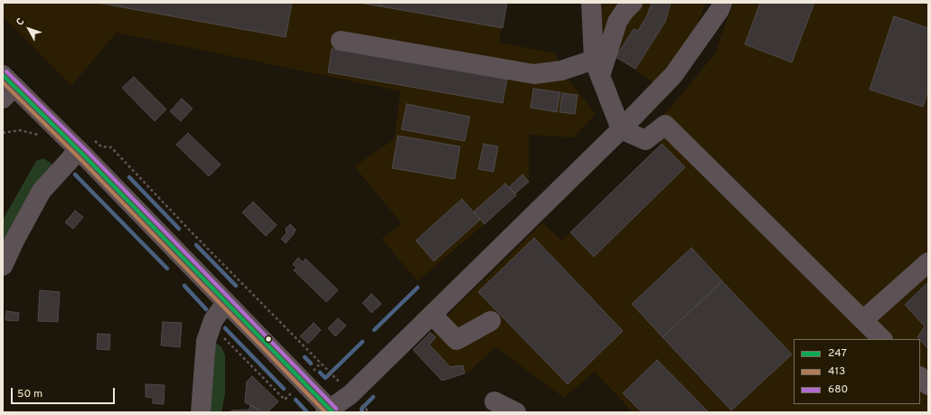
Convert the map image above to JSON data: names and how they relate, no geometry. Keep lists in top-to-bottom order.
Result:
{
  "lines": ["transit line 680", "transit line 247", "transit line 413"],
  "legend": ["247", "413", "680"],
  "scale_bar": "50 m",
  "north": "top left"
}
